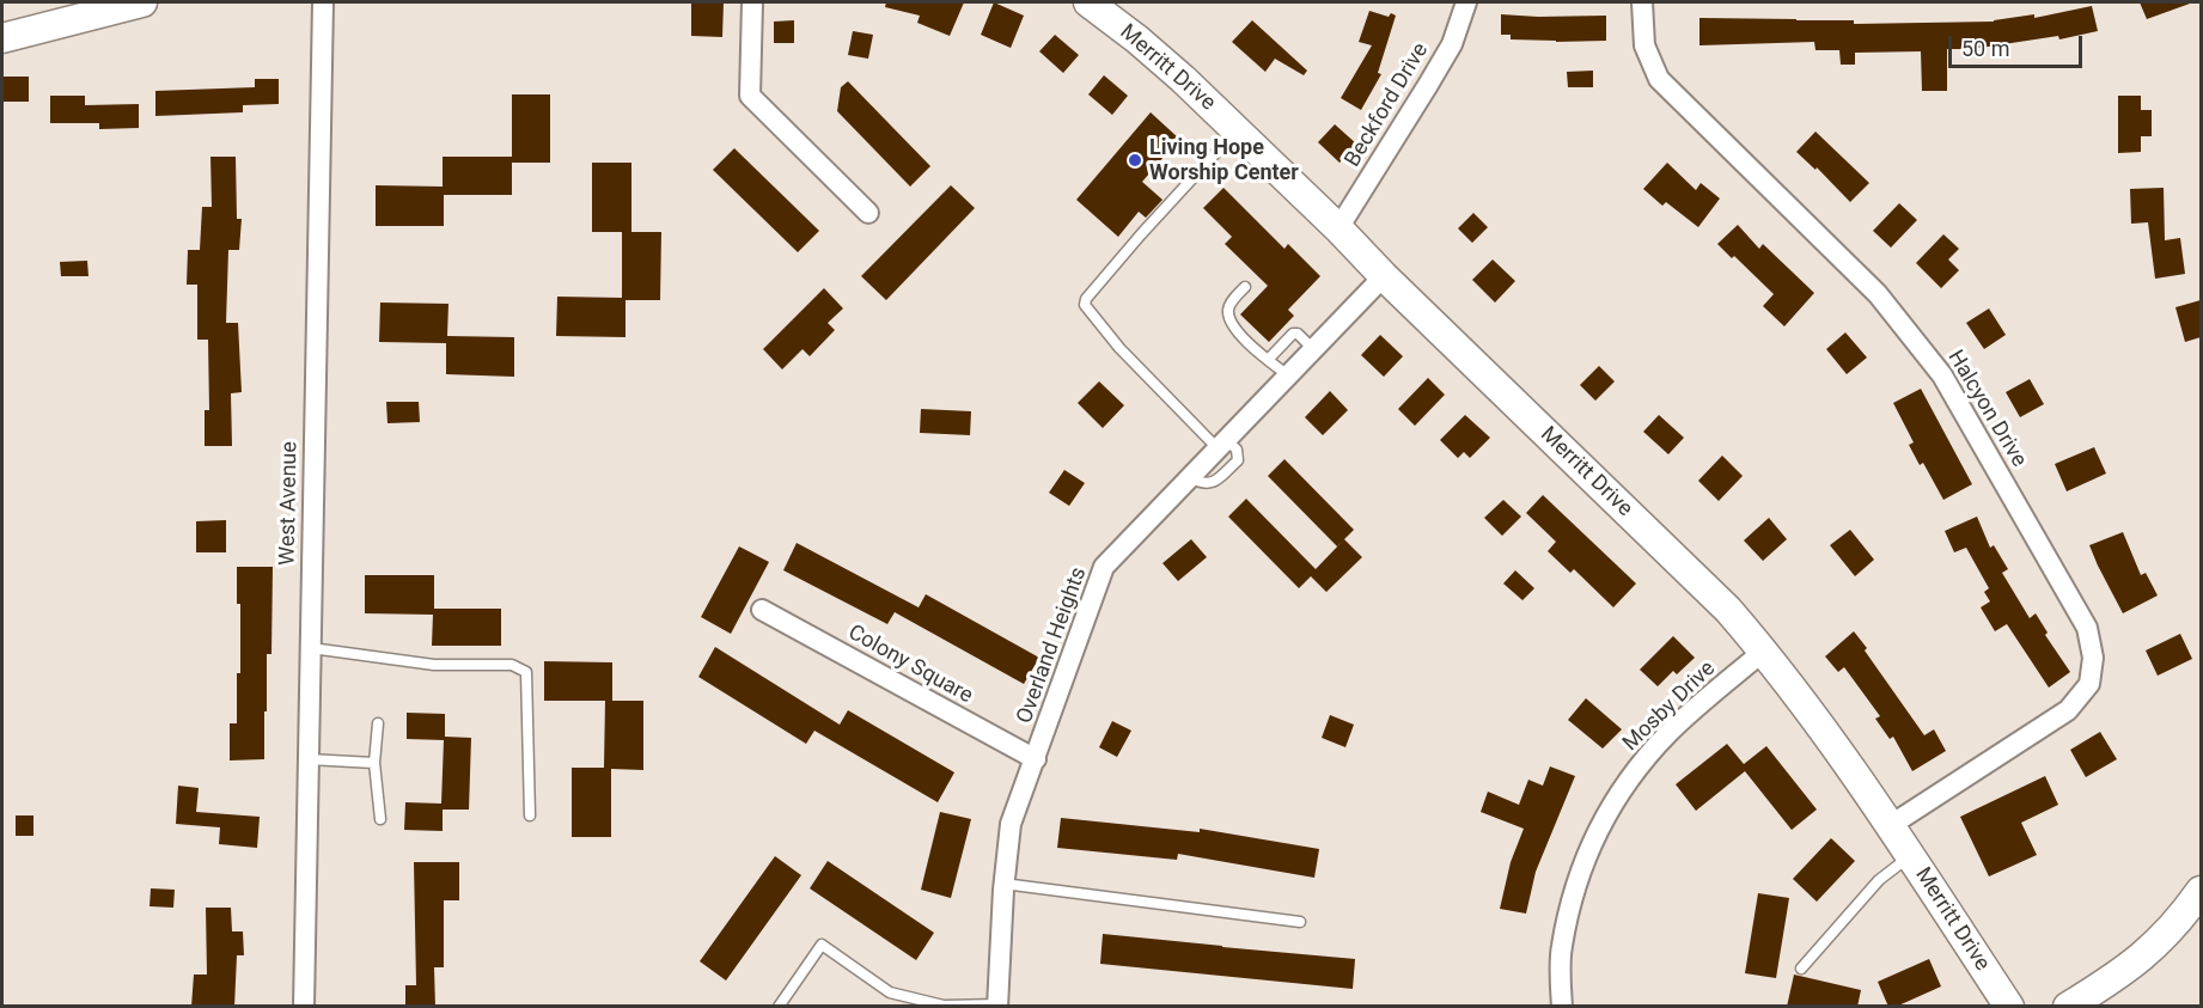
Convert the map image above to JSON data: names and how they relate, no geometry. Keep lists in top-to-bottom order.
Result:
{
  "streets": {
    "main road": ["Merritt Drive"],
    "street": [
      "Beckford Drive",
      "Halcyon Drive",
      "West Avenue",
      "Overland Heights",
      "Colony Square",
      "Mosby Drive"
    ]
  },
  "crossings": [
    ["Merritt Drive", "Beckford Drive"],
    ["Merritt Drive", "Halcyon Drive"],
    ["Merritt Drive", "Overland Heights"],
    ["Merritt Drive", "Mosby Drive"],
    ["Overland Heights", "Colony Square"]
  ],
  "places": ["Living Hope Worship Center"],
  "scale_bar": "50 m"
}
